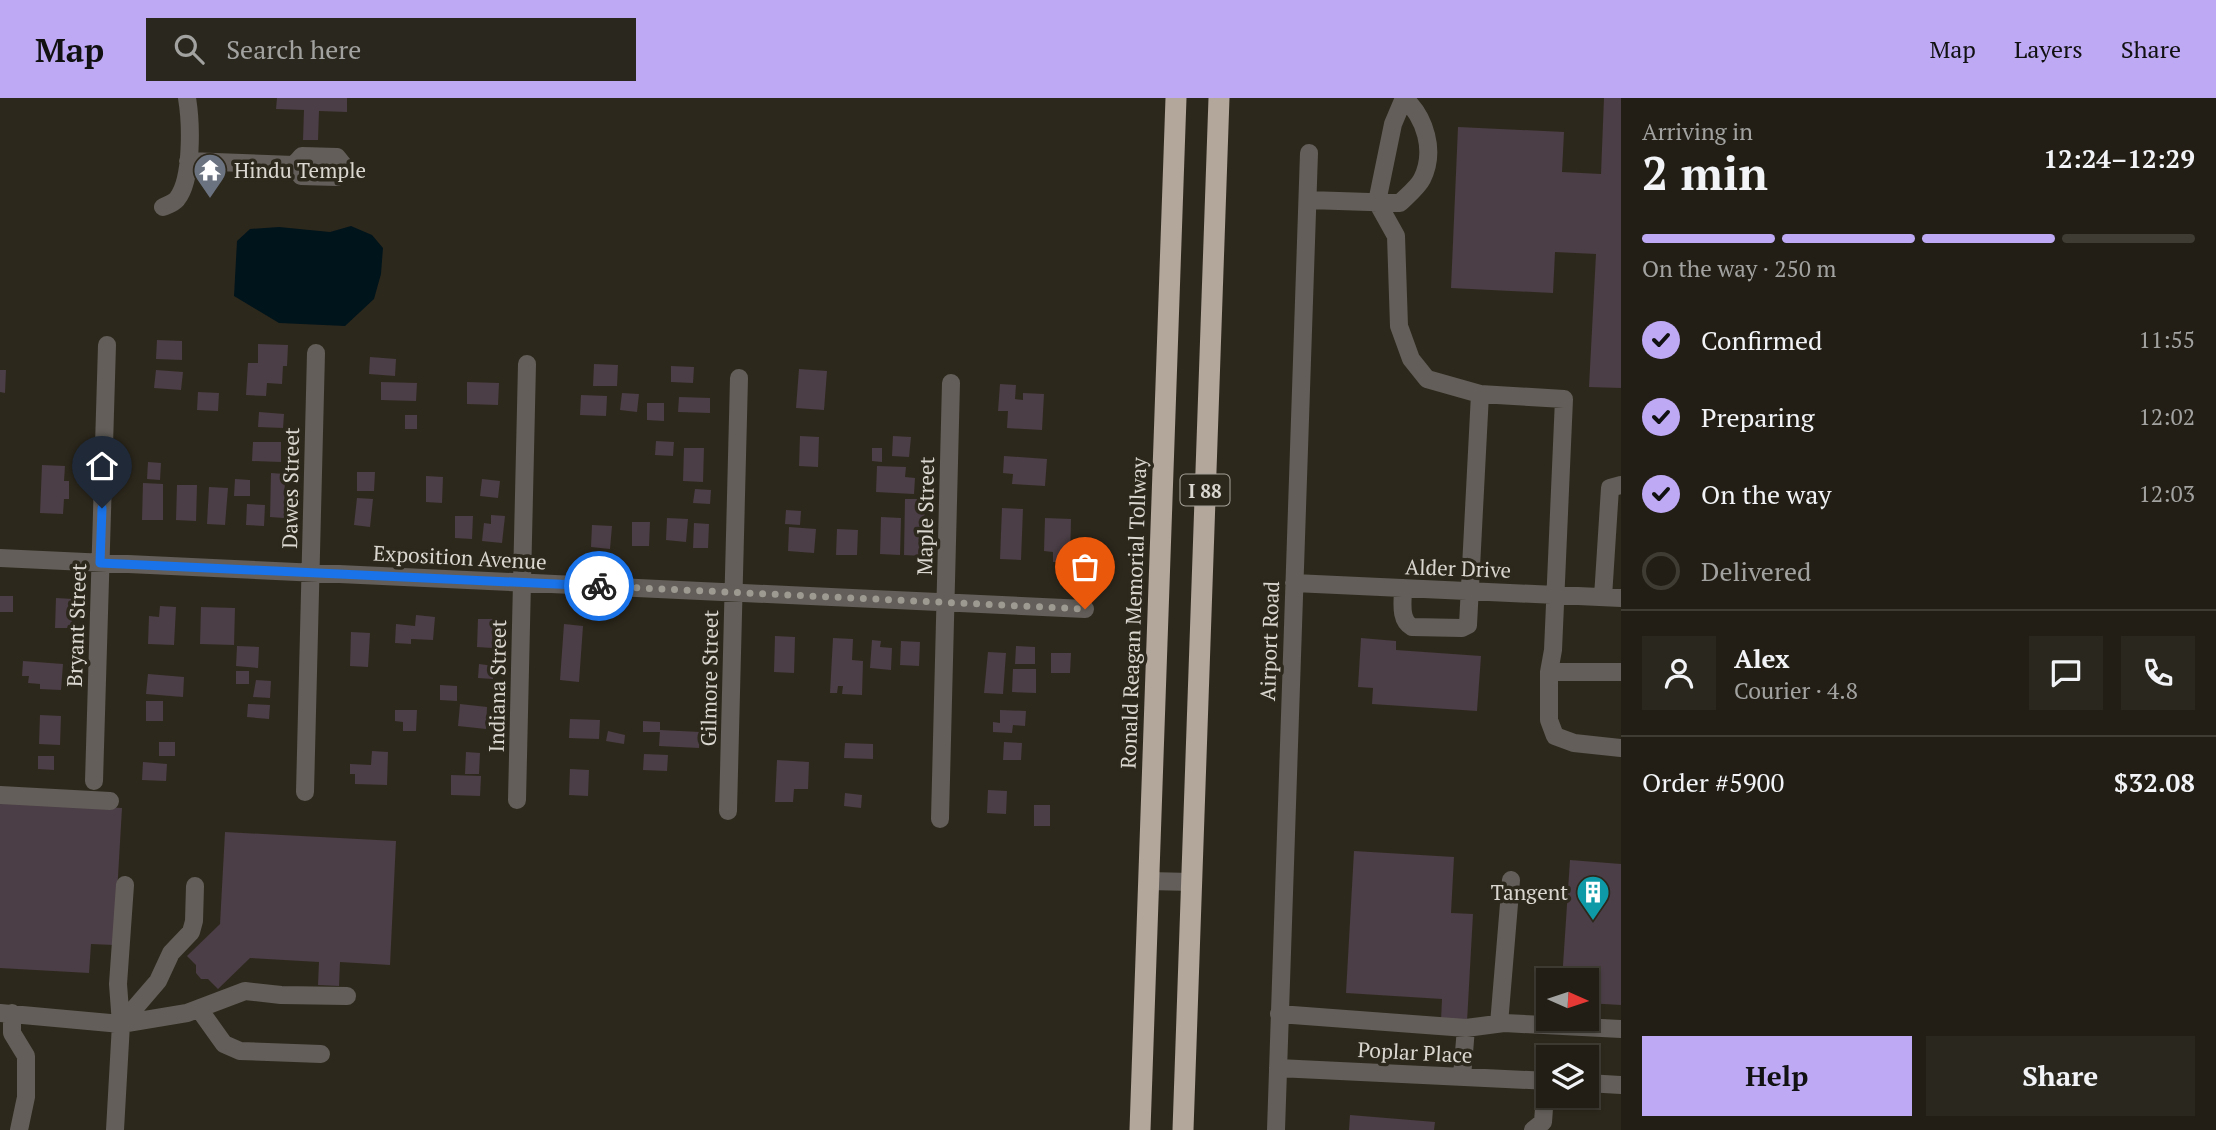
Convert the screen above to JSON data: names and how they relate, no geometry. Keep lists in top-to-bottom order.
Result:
{
  "streets": {
    "highway": ["I 88", "Ronald Reagan Memorial Tollway"],
    "street": [
      "Dawes Street",
      "Maple Street",
      "Exposition Avenue",
      "Alder Drive",
      "Bryant Street",
      "Airport Road",
      "Gilmore Street",
      "Indiana Street",
      "Poplar Place"
    ]
  },
  "crossings": [
    ["Dawes Street", "Exposition Avenue"],
    ["Maple Street", "Exposition Avenue"],
    ["Exposition Avenue", "Bryant Street"],
    ["Exposition Avenue", "Gilmore Street"],
    ["Exposition Avenue", "Indiana Street"],
    ["Alder Drive", "Airport Road"],
    ["Airport Road", "Poplar Place"]
  ],
  "places": {
    "temple": ["Hindu Temple"],
    "building": ["Tangent"]
  },
  "north": "right",
  "page": {
    "header": "Map",
    "search": "Search here",
    "nav": ["Map", "Layers", "Share"],
    "heading": ["2 min", "Arriving in", "12:24–12:29"],
    "panel": [
      "Alex",
      "Courier · 4.8",
      "Order #5900",
      "$32.08"
    ],
    "bar": "On the way · 250 m",
    "list": [
      ["Confirmed", "11:55"],
      ["Preparing", "12:02"],
      ["On the way", "12:03"],
      "Delivered"
    ],
    "buttons": ["Help", "Share"]
  }
}
